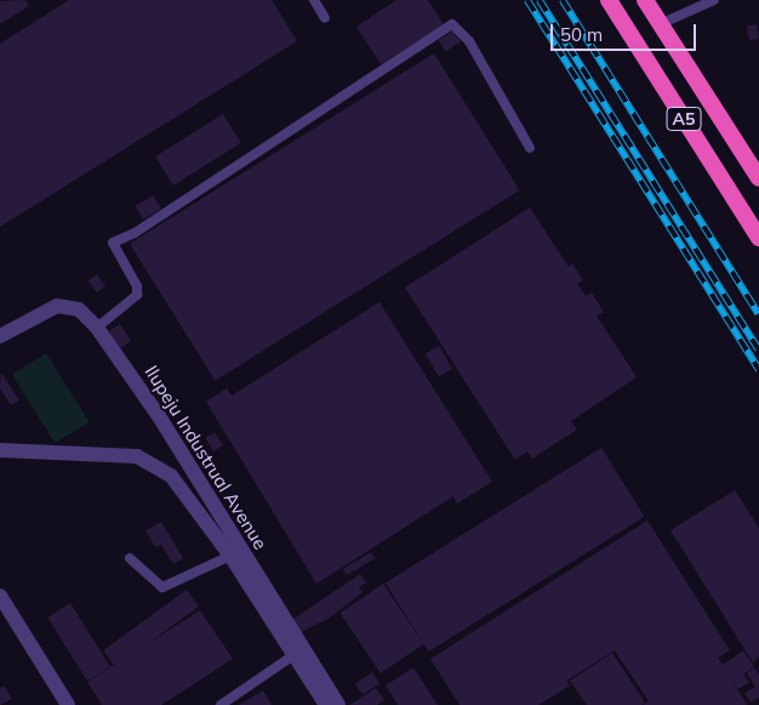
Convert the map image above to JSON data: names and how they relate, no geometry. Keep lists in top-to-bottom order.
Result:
{
  "streets": {
    "highway": ["A5"],
    "street": ["Ilupeju Industrual Avenue"]
  },
  "scale_bar": "50 m"
}
